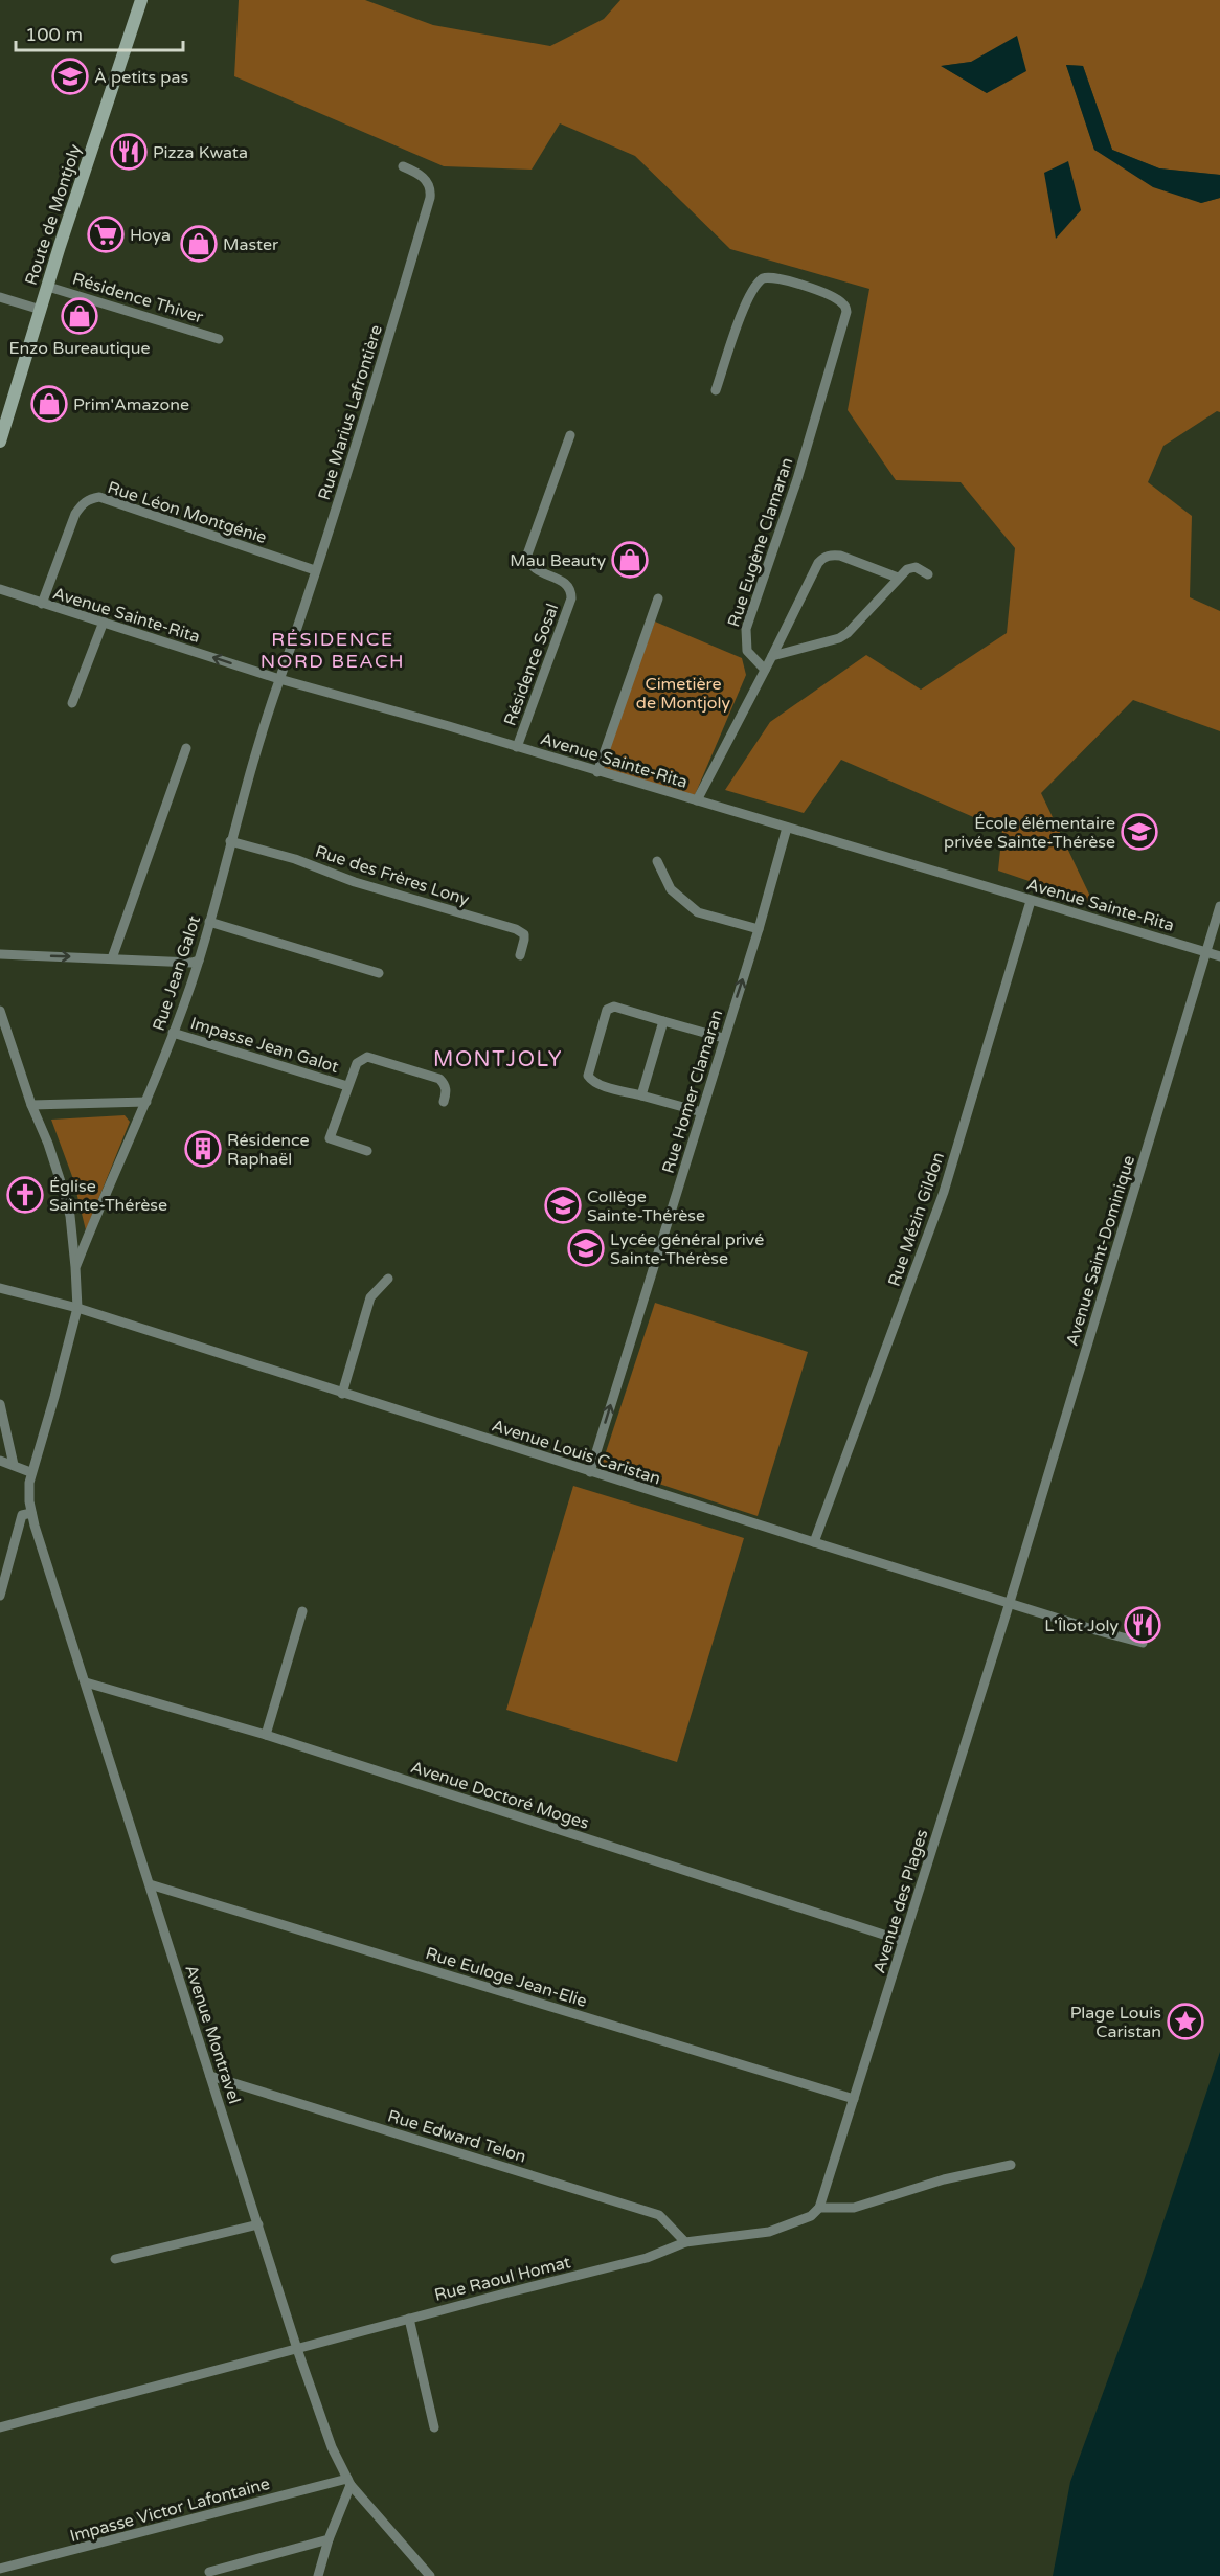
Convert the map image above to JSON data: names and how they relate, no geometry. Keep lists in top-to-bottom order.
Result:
{
  "streets": {
    "main road": ["Route de Montjoly"],
    "street": [
      "Résidence Thiver",
      "Rue Marius Lafrontière",
      "Rue Léon Montgénie",
      "Rue Eugène Clamaran",
      "Avenue Sainte-Rita",
      "Résidence Sosal",
      "Rue des Frères Lony",
      "Rue Jean Galot",
      "Impasse Jean Galot",
      "Rue Homer Clamaran",
      "Rue Mézin Gildon",
      "Avenue Saint-Dominique",
      "Avenue Louis Caristan",
      "Avenue Doctoré Moges",
      "Avenue des Plages",
      "Rue Euloge Jean-Elie",
      "Avenue Montravel",
      "Rue Edward Telon",
      "Rue Raoul Homat",
      "Impasse Victor Lafontaine"
    ]
  },
  "crossings": [
    ["Route de Montjoly", "Résidence Thiver"],
    ["Rue Marius Lafrontière", "Rue Léon Montgénie"],
    ["Rue Marius Lafrontière", "Avenue Sainte-Rita"],
    ["Rue Marius Lafrontière", "Rue Jean Galot"],
    ["Rue Léon Montgénie", "Avenue Sainte-Rita"],
    ["Avenue Sainte-Rita", "Résidence Sosal"],
    ["Avenue Sainte-Rita", "Rue Jean Galot"],
    ["Avenue Sainte-Rita", "Rue Homer Clamaran"],
    ["Avenue Sainte-Rita", "Rue Mézin Gildon"],
    ["Avenue Sainte-Rita", "Avenue Saint-Dominique"],
    ["Rue des Frères Lony", "Rue Jean Galot"],
    ["Rue Jean Galot", "Impasse Jean Galot"],
    ["Rue Jean Galot", "Avenue Montravel"],
    ["Rue Homer Clamaran", "Avenue Louis Caristan"],
    ["Rue Mézin Gildon", "Avenue Louis Caristan"],
    ["Avenue Saint-Dominique", "Avenue Louis Caristan"],
    ["Avenue Saint-Dominique", "Avenue des Plages"],
    ["Avenue Louis Caristan", "Avenue des Plages"],
    ["Avenue Louis Caristan", "Avenue Montravel"],
    ["Avenue Doctoré Moges", "Avenue des Plages"],
    ["Avenue Doctoré Moges", "Avenue Montravel"],
    ["Avenue des Plages", "Rue Euloge Jean-Elie"],
    ["Avenue des Plages", "Rue Raoul Homat"],
    ["Rue Euloge Jean-Elie", "Avenue Montravel"],
    ["Avenue Montravel", "Rue Edward Telon"],
    ["Avenue Montravel", "Rue Raoul Homat"],
    ["Avenue Montravel", "Impasse Victor Lafontaine"],
    ["Rue Edward Telon", "Rue Raoul Homat"]
  ],
  "one_way": ["Rue Homer Clamaran"],
  "districts": ["RÉSIDENCE NORD BEACH", "MONTJOLY"],
  "parks": ["Cimetière de Montjoly"],
  "places": {
    "school or university": [
      "À petits pas",
      "École élémentaire privée Sainte-Thérèse",
      "Collège Sainte-Thérèse",
      "Lycée général privé Sainte-Thérèse"
    ],
    "restaurant": ["Pizza Kwata", "L'Îlot Joly"],
    "supermarket": ["Hoya"],
    "shop": [
      "Master",
      "Enzo Bureautique",
      "Prim'Amazone",
      "Mau Beauty"
    ],
    "building": ["Résidence Raphaël"],
    "church": ["Église Sainte-Thérèse"],
    "place": ["Plage Louis Caristan"]
  },
  "scale_bar": "100 m"
}
